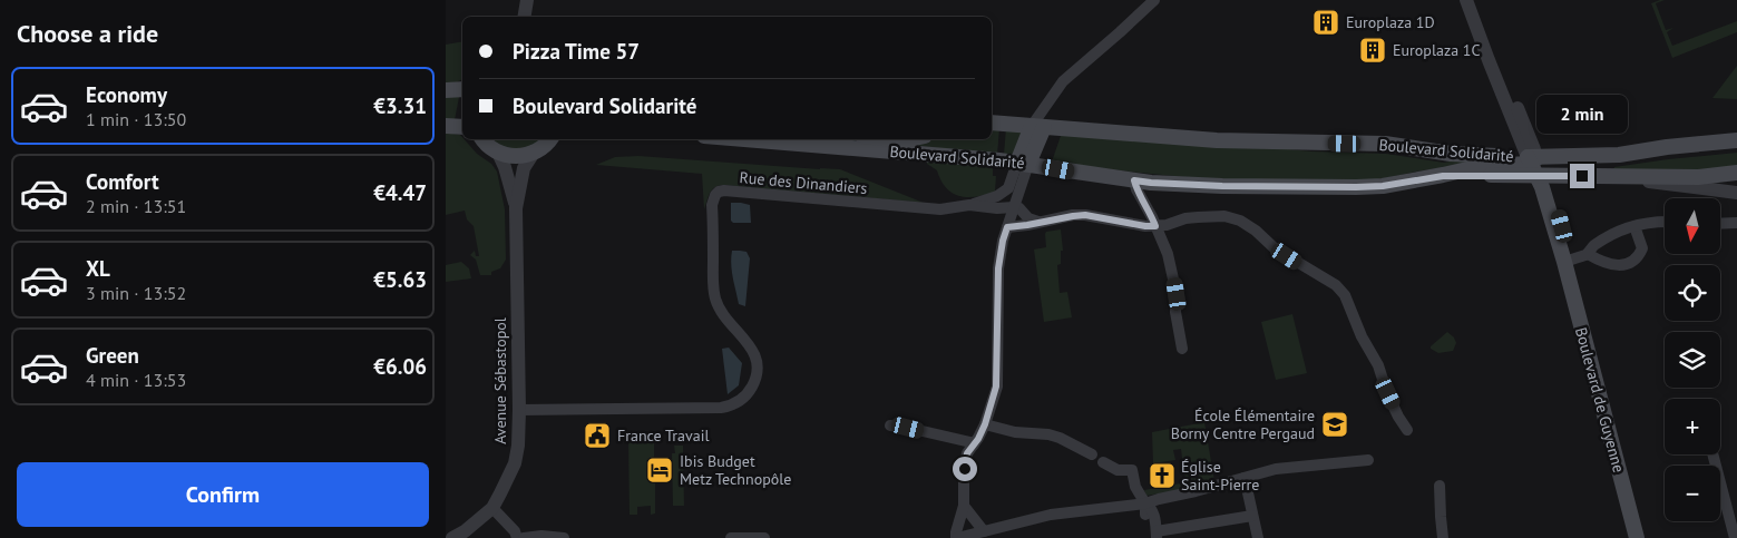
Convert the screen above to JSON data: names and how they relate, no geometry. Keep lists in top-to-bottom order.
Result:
{
  "streets": {
    "main road": ["Boulevard Solidarité", "Boulevard de Guyenne"],
    "street": ["Rue des Dinandiers", "Avenue Sébastopol"]
  },
  "crossings": [
    ["Boulevard Solidarité", "Rue des Dinandiers"],
    ["Boulevard Solidarité", "Boulevard de Guyenne"],
    ["Rue des Dinandiers", "Avenue Sébastopol"]
  ],
  "places": {
    "building": ["Europlaza 1D", "Europlaza 1C"],
    "school or university": ["École Élémentaire Borny Centre Pergaud"],
    "public building": ["France Travail"],
    "hotel": ["Ibis Budget Metz Technopôle"],
    "church": ["Église Saint-Pierre"]
  },
  "north": "bottom",
  "page": {
    "heading": "Choose a ride",
    "banner": ["Pizza Time 57", "Boulevard Solidarité"],
    "list": [
      {
        "name": "Economy",
        "note": "1 min · 13:50",
        "value": "€3.31"
      },
      {
        "name": "Comfort",
        "note": "2 min · 13:51",
        "value": "€4.47"
      },
      {
        "name": "XL",
        "note": "3 min · 13:52",
        "value": "€5.63"
      },
      {
        "name": "Green",
        "note": "4 min · 13:53",
        "value": "€6.06"
      }
    ],
    "bubble": "2 min",
    "map_buttons": ["+", "−"],
    "buttons": "Confirm"
  }
}
